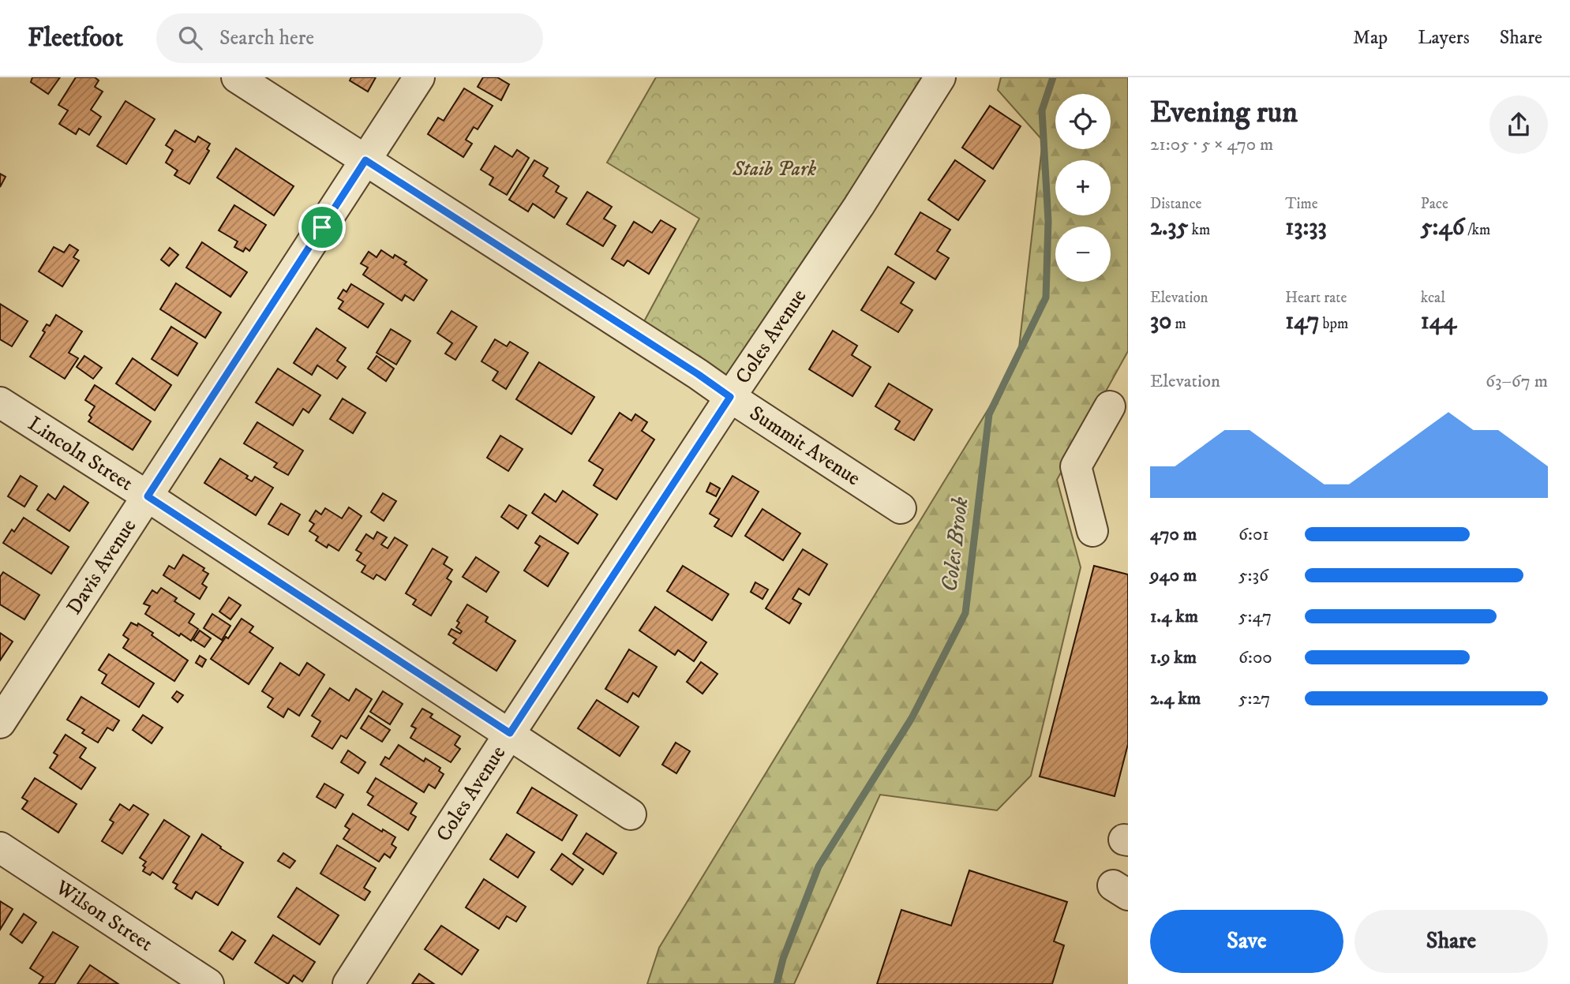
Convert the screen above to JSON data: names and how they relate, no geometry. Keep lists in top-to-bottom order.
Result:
{
  "streets": {
    "street": [
      "Coles Avenue",
      "Summit Avenue",
      "Lincoln Street",
      "Davis Avenue",
      "Wilson Street"
    ]
  },
  "crossings": [
    ["Coles Avenue", "Summit Avenue"],
    ["Coles Avenue", "Lincoln Street"],
    ["Summit Avenue", "Davis Avenue"],
    ["Lincoln Street", "Davis Avenue"]
  ],
  "water": ["Coles Brook"],
  "parks": ["Staib Park"],
  "page": {
    "header": "Fleetfoot",
    "search": "Search here",
    "nav": ["Map", "Layers", "Share"],
    "heading": ["Evening run", "21:05 · 5 × 470 m"],
    "map_buttons": ["+", "−"],
    "stats": [
      ["Distance", "2.35 km"],
      ["Time", "13:33"],
      ["Pace", "5:46 /km"],
      ["Elevation", "30 m"],
      ["Heart rate", "147 bpm"],
      ["kcal", "144"]
    ],
    "chart": ["Elevation", "63–67 m"],
    "list": [
      {
        "name": "470 m",
        "note": "6:01"
      },
      {
        "name": "940 m",
        "note": "5:36"
      },
      {
        "name": "1.4 km",
        "note": "5:47"
      },
      {
        "name": "1.9 km",
        "note": "6:00"
      },
      {
        "name": "2.4 km",
        "note": "5:27"
      }
    ],
    "buttons": ["Save", "Share"]
  }
}
